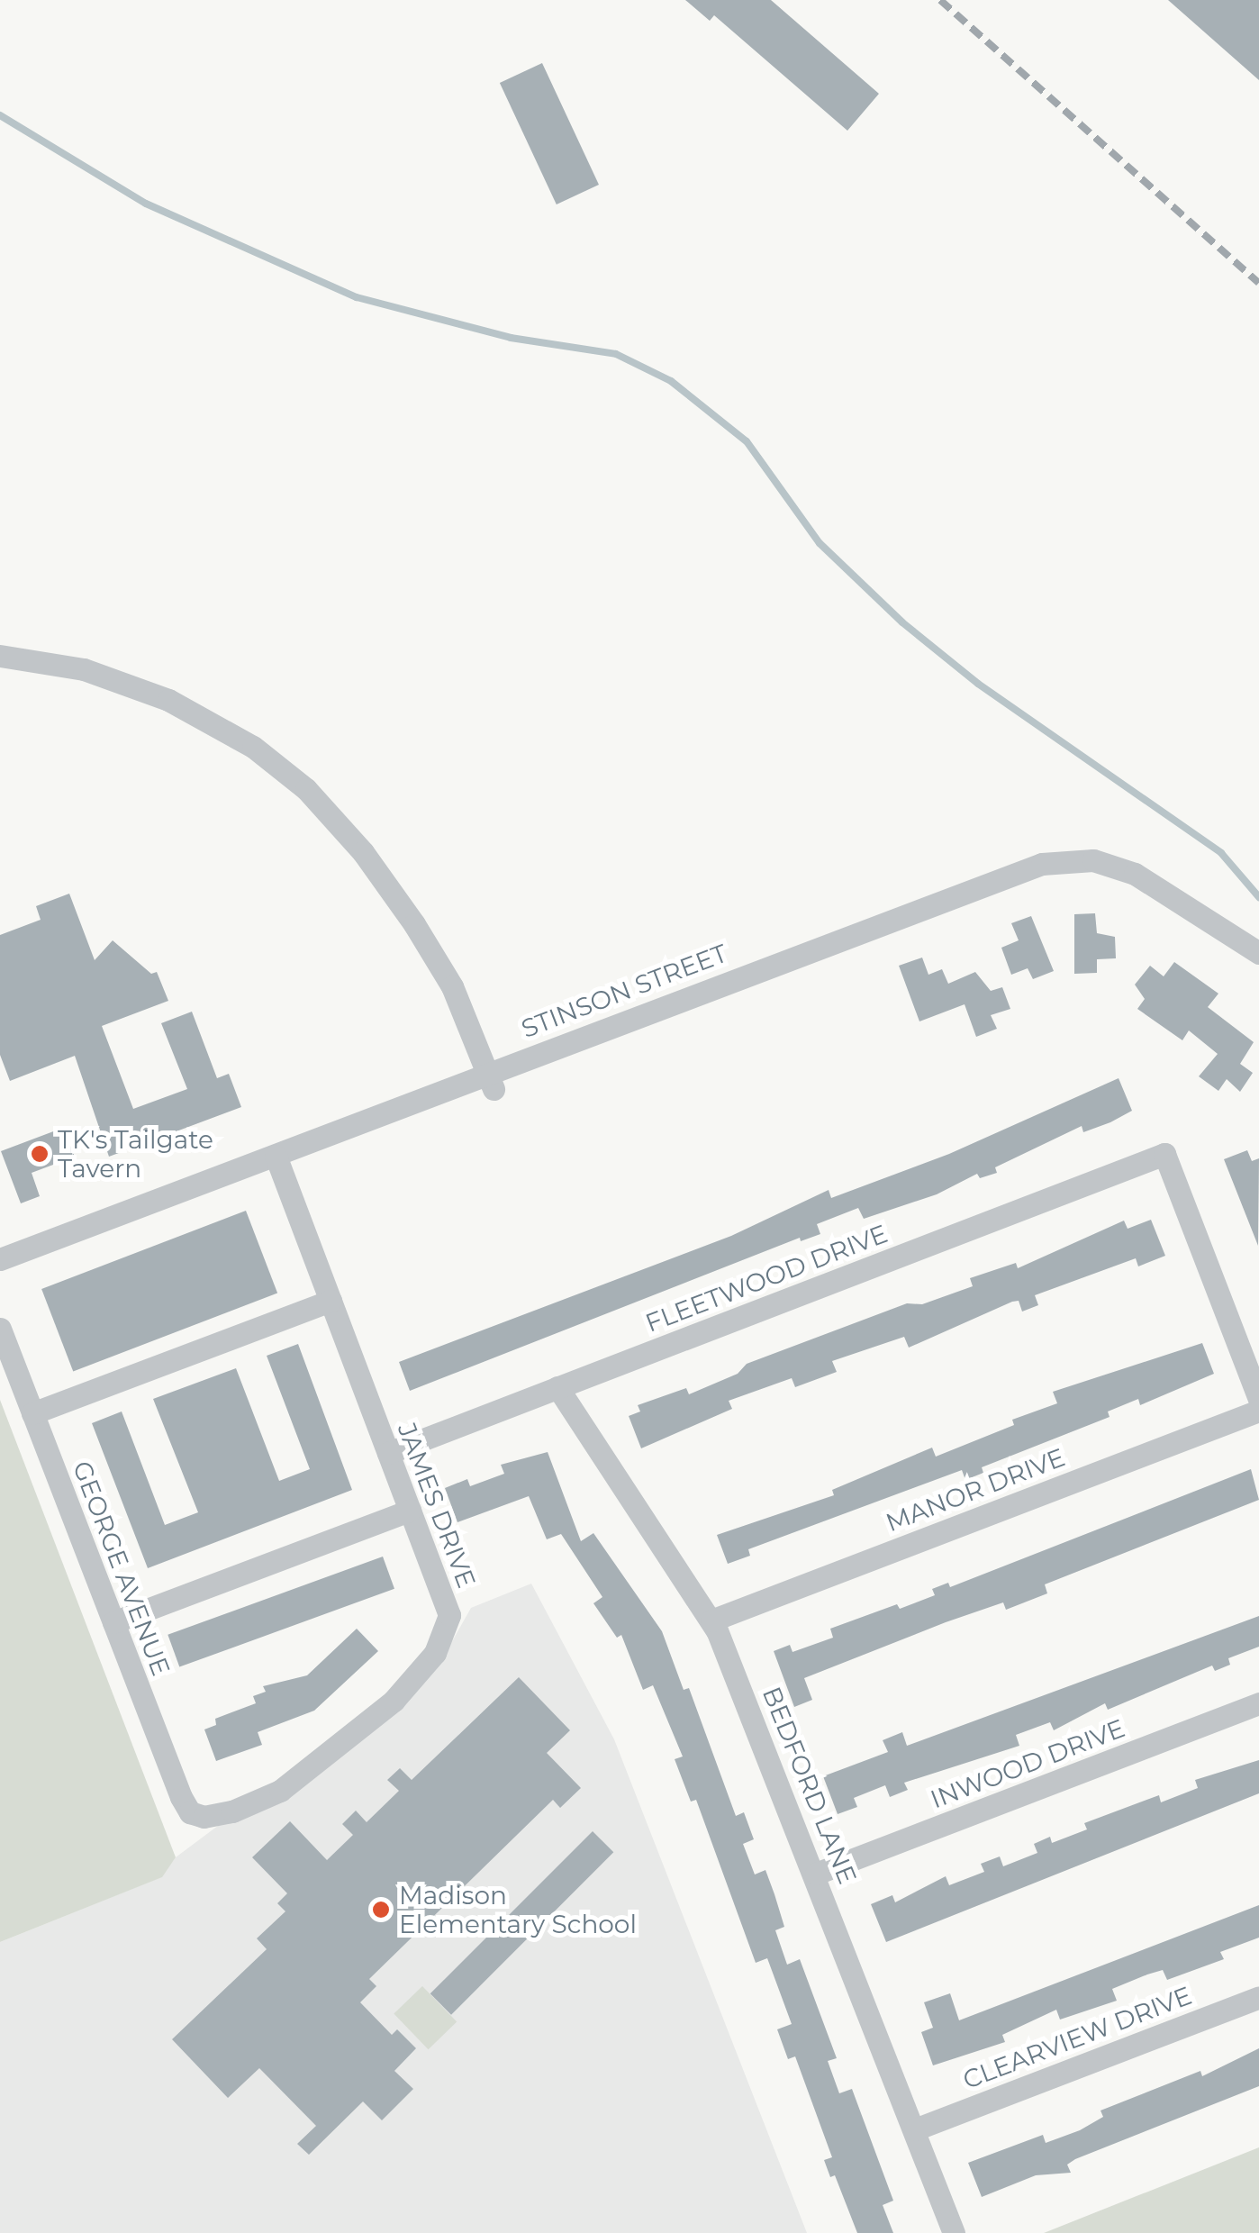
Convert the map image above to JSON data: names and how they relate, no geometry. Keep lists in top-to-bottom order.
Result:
{
  "streets": {
    "street": [
      "STINSON STREET",
      "FLEETWOOD DRIVE",
      "MANOR DRIVE",
      "JAMES DRIVE",
      "GEORGE AVENUE",
      "INWOOD DRIVE",
      "BEDFORD LANE",
      "CLEARVIEW DRIVE"
    ]
  },
  "crossings": [
    ["STINSON STREET", "JAMES DRIVE"],
    ["FLEETWOOD DRIVE", "JAMES DRIVE"],
    ["FLEETWOOD DRIVE", "BEDFORD LANE"],
    ["MANOR DRIVE", "BEDFORD LANE"],
    ["JAMES DRIVE", "GEORGE AVENUE"],
    ["INWOOD DRIVE", "BEDFORD LANE"],
    ["BEDFORD LANE", "CLEARVIEW DRIVE"]
  ],
  "places": ["TK's Tailgate Tavern", "Madison Elementary School"]
}
